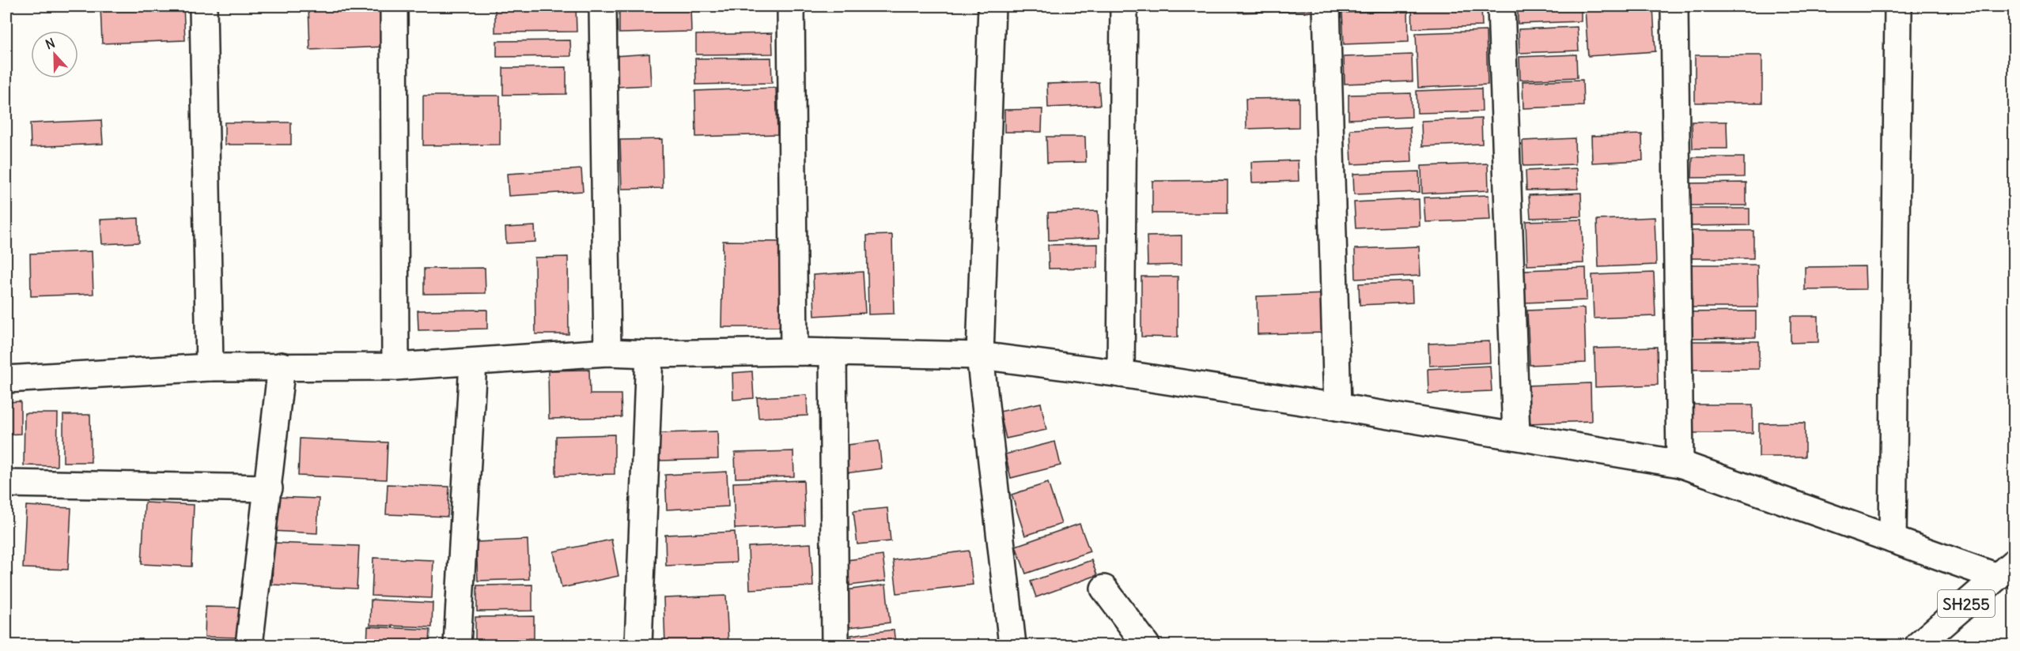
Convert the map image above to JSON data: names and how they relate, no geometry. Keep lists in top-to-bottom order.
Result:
{
  "streets": {
    "street": ["SH255"]
  },
  "north": "top"
}
